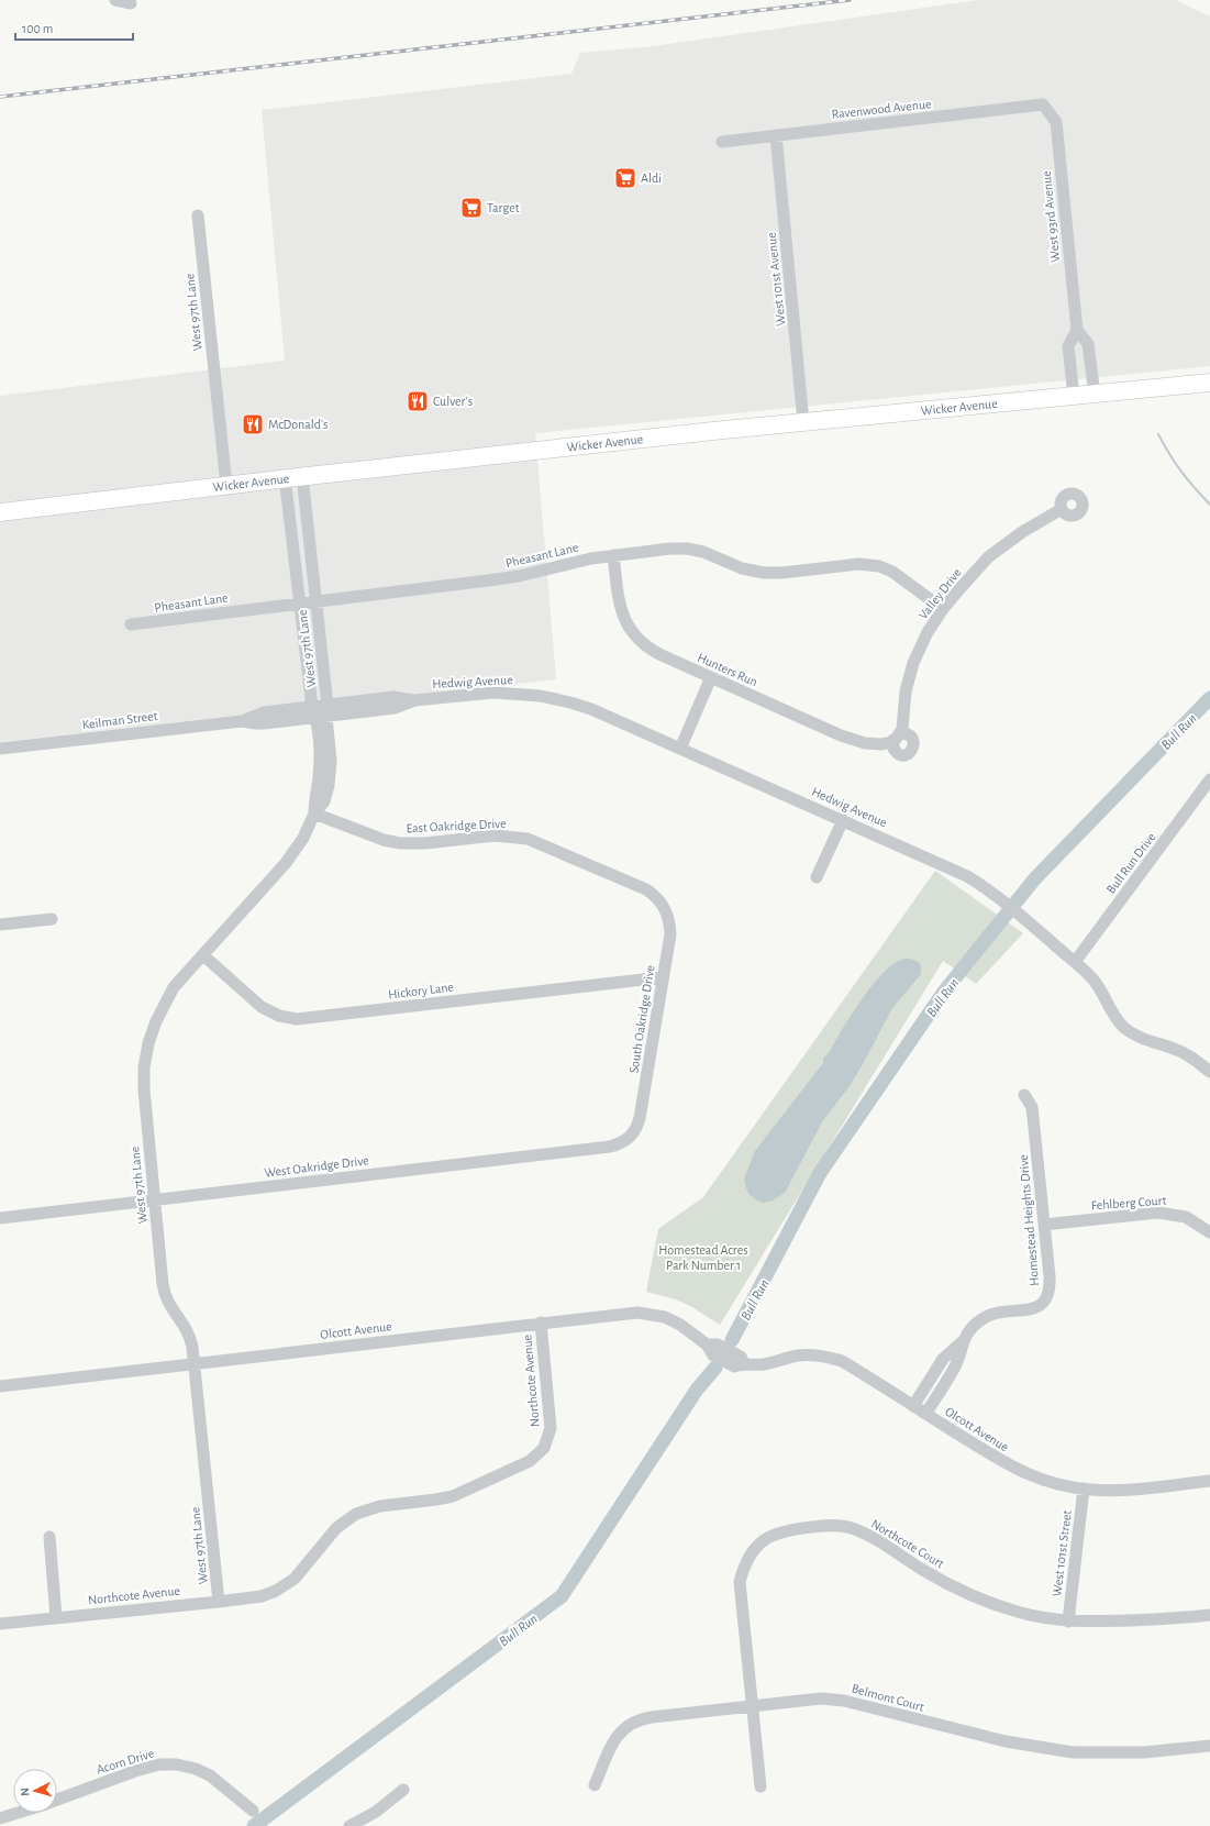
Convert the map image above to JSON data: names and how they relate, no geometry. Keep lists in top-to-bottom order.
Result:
{
  "streets": {
    "highway": ["Wicker Avenue"],
    "street": [
      "Ravenwood Avenue",
      "West 93rd Avenue",
      "West 101st Avenue",
      "West 97th Lane",
      "Pheasant Lane",
      "Valley Drive",
      "Hunters Run",
      "Hedwig Avenue",
      "Keilman Street",
      "East Oakridge Drive",
      "Bull Run Drive",
      "Hickory Lane",
      "South Oakridge Drive",
      "West Oakridge Drive",
      "Fehlberg Court",
      "Homestead Heights Drive",
      "Olcott Avenue",
      "Northcote Avenue",
      "Northcote Court",
      "West 101st Street",
      "Belmont Court",
      "Acorn Drive"
    ]
  },
  "crossings": [
    ["Ravenwood Avenue", "West 93rd Avenue"],
    ["Ravenwood Avenue", "West 101st Avenue"],
    ["West 93rd Avenue", "Wicker Avenue"],
    ["West 101st Avenue", "Wicker Avenue"],
    ["West 97th Lane", "Wicker Avenue"],
    ["West 97th Lane", "Pheasant Lane"],
    ["West 97th Lane", "Hedwig Avenue"],
    ["West 97th Lane", "Keilman Street"],
    ["West 97th Lane", "East Oakridge Drive"],
    ["West 97th Lane", "Hickory Lane"],
    ["West 97th Lane", "West Oakridge Drive"],
    ["West 97th Lane", "Olcott Avenue"],
    ["West 97th Lane", "Northcote Avenue"],
    ["Pheasant Lane", "Valley Drive"],
    ["Pheasant Lane", "Hunters Run"],
    ["Valley Drive", "Hunters Run"],
    ["Hedwig Avenue", "Keilman Street"],
    ["Hedwig Avenue", "Bull Run Drive"],
    ["East Oakridge Drive", "South Oakridge Drive"],
    ["Hickory Lane", "South Oakridge Drive"],
    ["South Oakridge Drive", "West Oakridge Drive"],
    ["Fehlberg Court", "Homestead Heights Drive"],
    ["Homestead Heights Drive", "Olcott Avenue"],
    ["Olcott Avenue", "Northcote Avenue"],
    ["Olcott Avenue", "West 101st Street"],
    ["Northcote Court", "West 101st Street"],
    ["Northcote Court", "Belmont Court"]
  ],
  "water": ["Bull Run"],
  "parks": ["Homestead Acres Park Number 1"],
  "places": {
    "supermarket": ["Aldi", "Target"],
    "restaurant": ["Culver's", "McDonald's"]
  },
  "scale_bar": "100 m",
  "north": "left"
}
